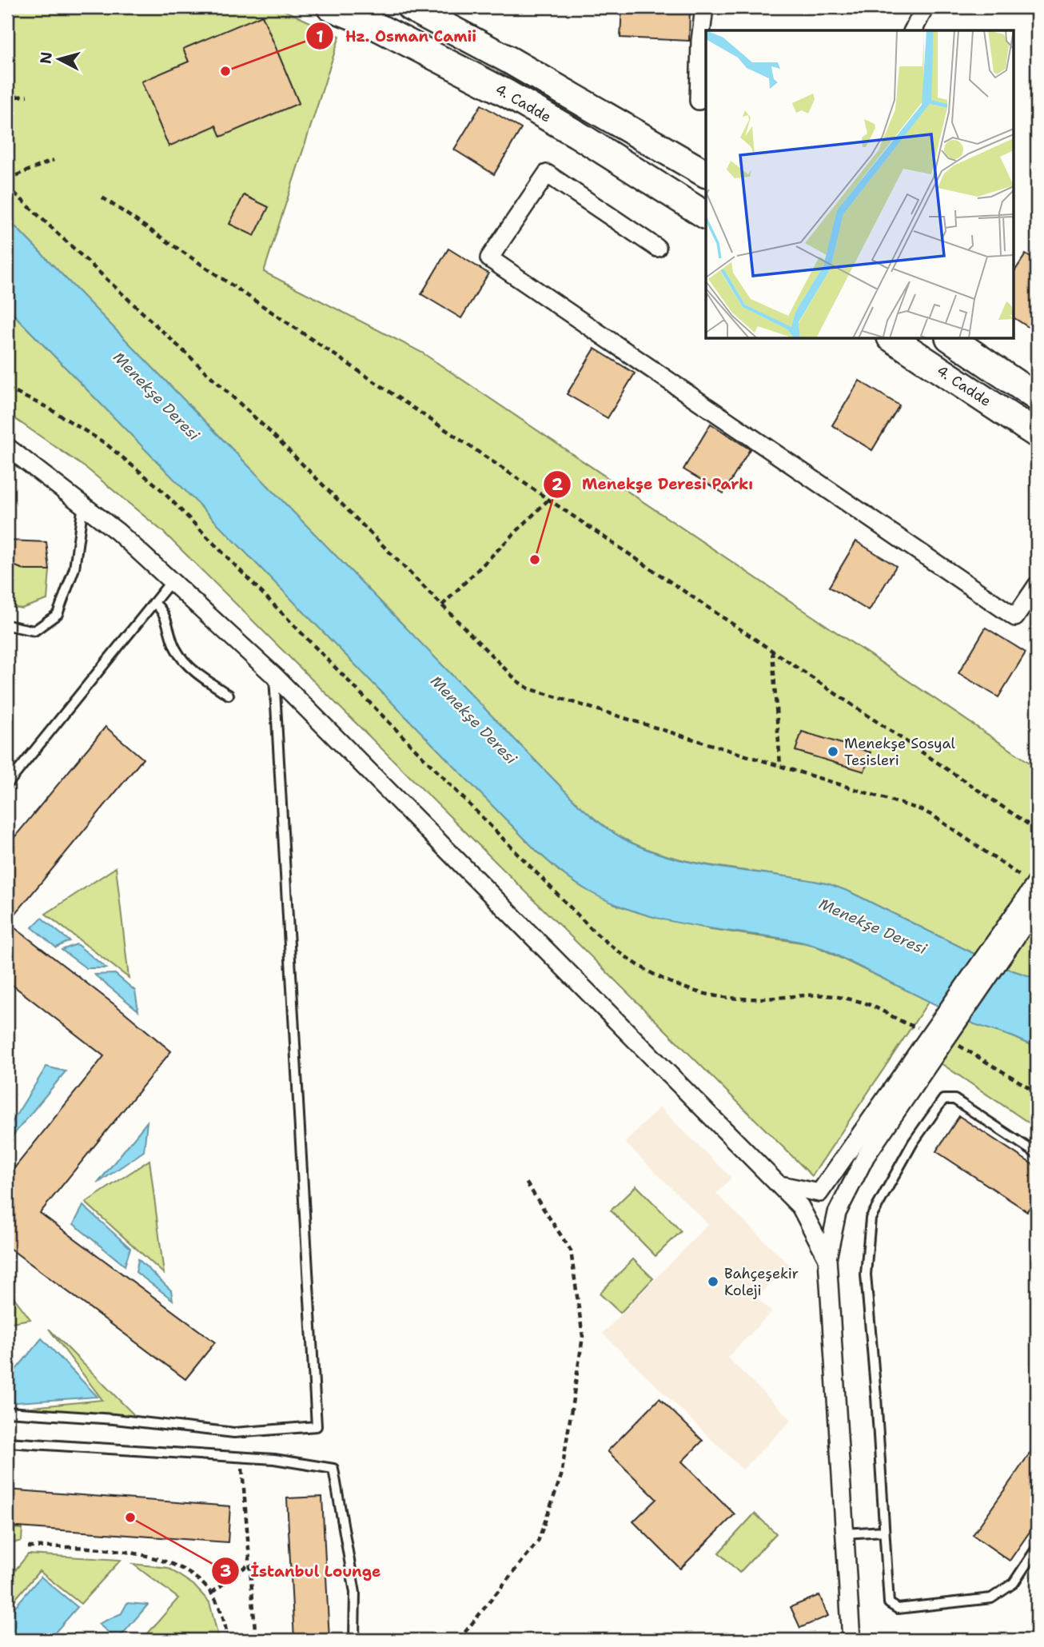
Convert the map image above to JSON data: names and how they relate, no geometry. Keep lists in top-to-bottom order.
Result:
{
  "streets": {
    "main road": ["4. Cadde"]
  },
  "water": ["Menekşe Deresi"],
  "places": [
    "Hz. Osman Camii",
    "Menekşe Deresi Parkı",
    "Menekşe Sosyal Tesisleri",
    "Bahçeşekir Koleji",
    "İstanbul Lounge"
  ],
  "north": "left"
}
